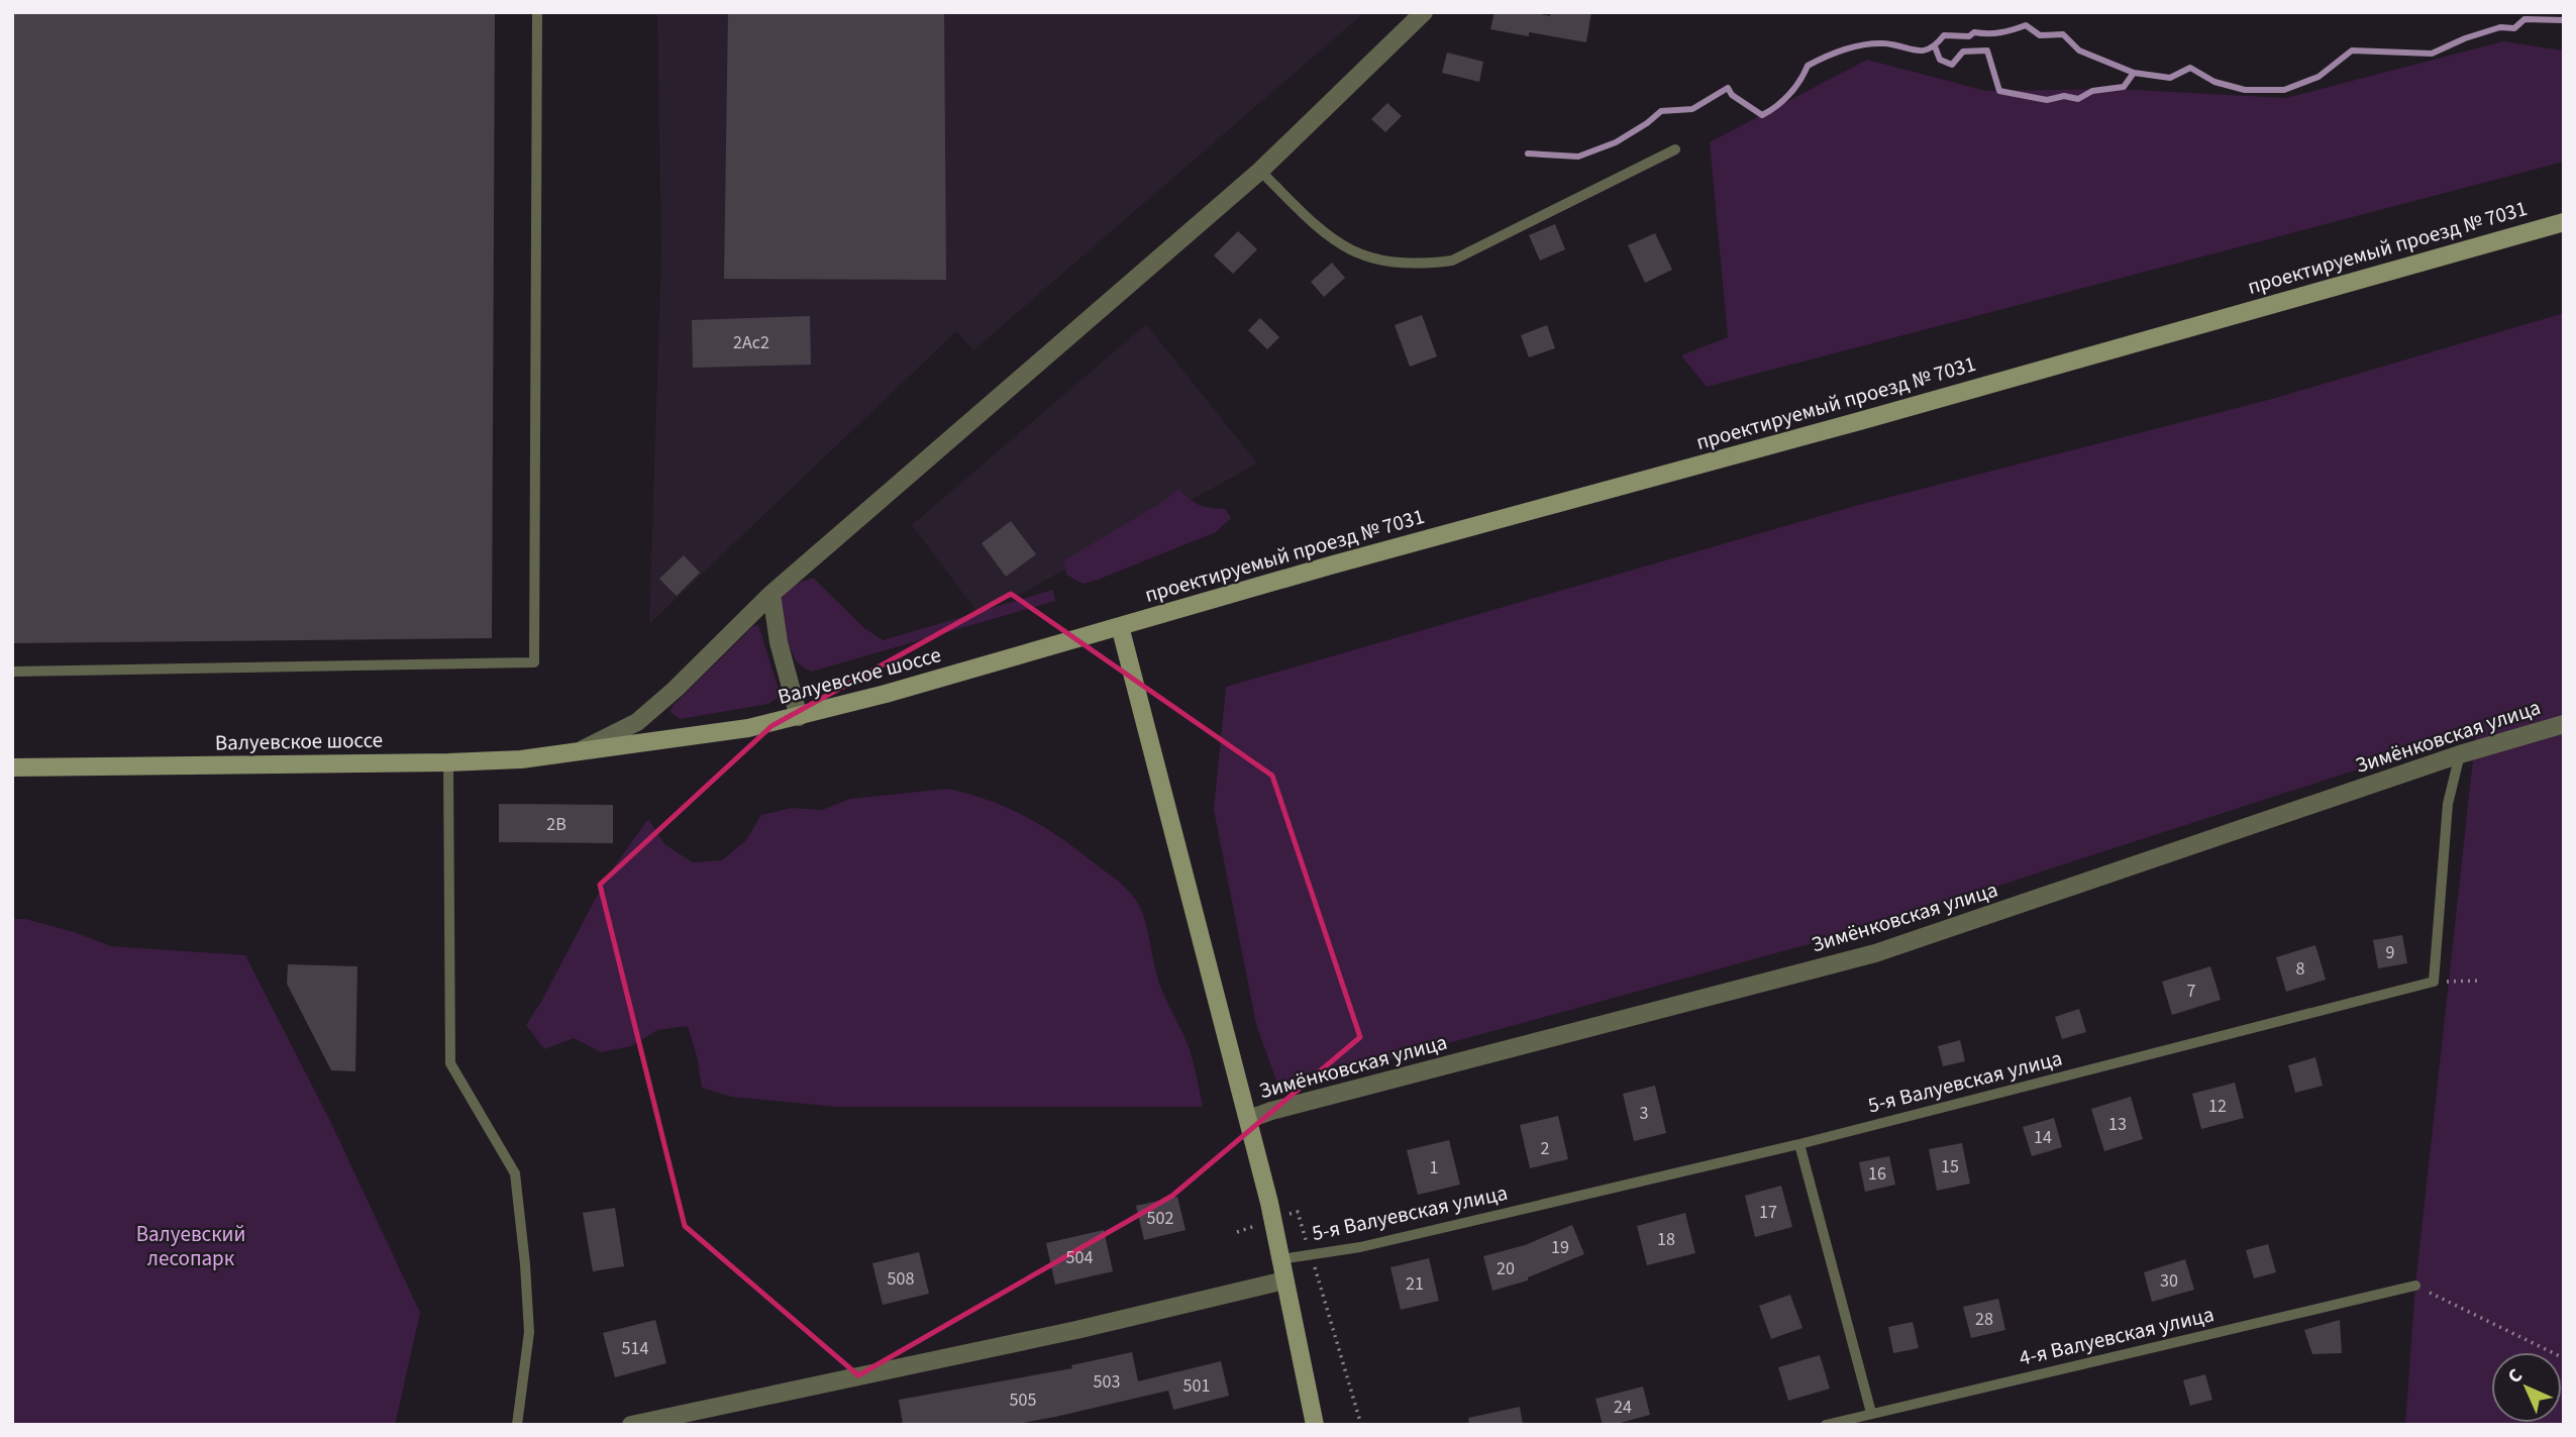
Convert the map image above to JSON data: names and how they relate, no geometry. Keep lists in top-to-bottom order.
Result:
{
  "streets": {
    "main road": ["проектируемый проезд № 7031", "Валуевское шоссе"],
    "street": ["Зимёнковская улица"],
    "lane": ["5-я Валуевская улица", "4-я Валуевская улица"]
  },
  "crossings": [
    ["проектируемый проезд № 7031", "Валуевское шоссе"]
  ],
  "parks": ["Валуевский лесопарк"],
  "house_numbers": [
    "2Ас2",
    "2В",
    "9",
    "8",
    "7",
    "12",
    "3",
    "13",
    "14",
    "2",
    "15",
    "1",
    "16",
    "17",
    "502",
    "18",
    "19",
    "504",
    "20",
    "508",
    "30",
    "21",
    "28",
    "514",
    "503",
    "501",
    "505",
    "24"
  ],
  "north": "top left"
}
